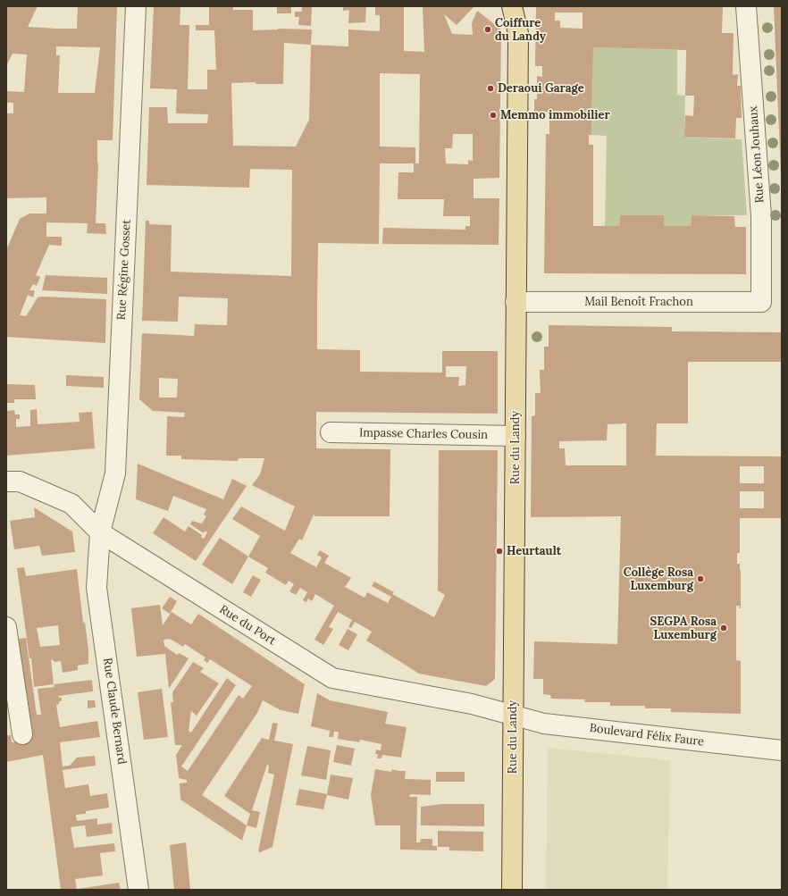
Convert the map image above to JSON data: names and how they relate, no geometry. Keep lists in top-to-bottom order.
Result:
{
  "streets": {
    "main road": ["Rue du Landy"],
    "street": [
      "Rue Léon Jouhaux",
      "Rue Régine Gosset",
      "Mail Benoît Frachon",
      "Impasse Charles Cousin",
      "Rue du Port",
      "Rue Claude Bernard",
      "Boulevard Félix Faure"
    ]
  },
  "crossings": [
    ["Rue Léon Jouhaux", "Mail Benoît Frachon"],
    ["Rue Régine Gosset", "Rue du Port"],
    ["Rue Régine Gosset", "Rue Claude Bernard"],
    ["Mail Benoît Frachon", "Rue du Landy"],
    ["Impasse Charles Cousin", "Rue du Landy"],
    ["Rue du Landy", "Rue du Port"],
    ["Rue du Landy", "Boulevard Félix Faure"],
    ["Rue du Port", "Rue Claude Bernard"],
    ["Rue du Port", "Boulevard Félix Faure"]
  ],
  "places": [
    "Coiffure du Landy",
    "Deraoui Garage",
    "Memmo immobilier",
    "Heurtault",
    "Collège Rosa Luxemburg",
    "SEGPA Rosa Luxemburg"
  ]
}
